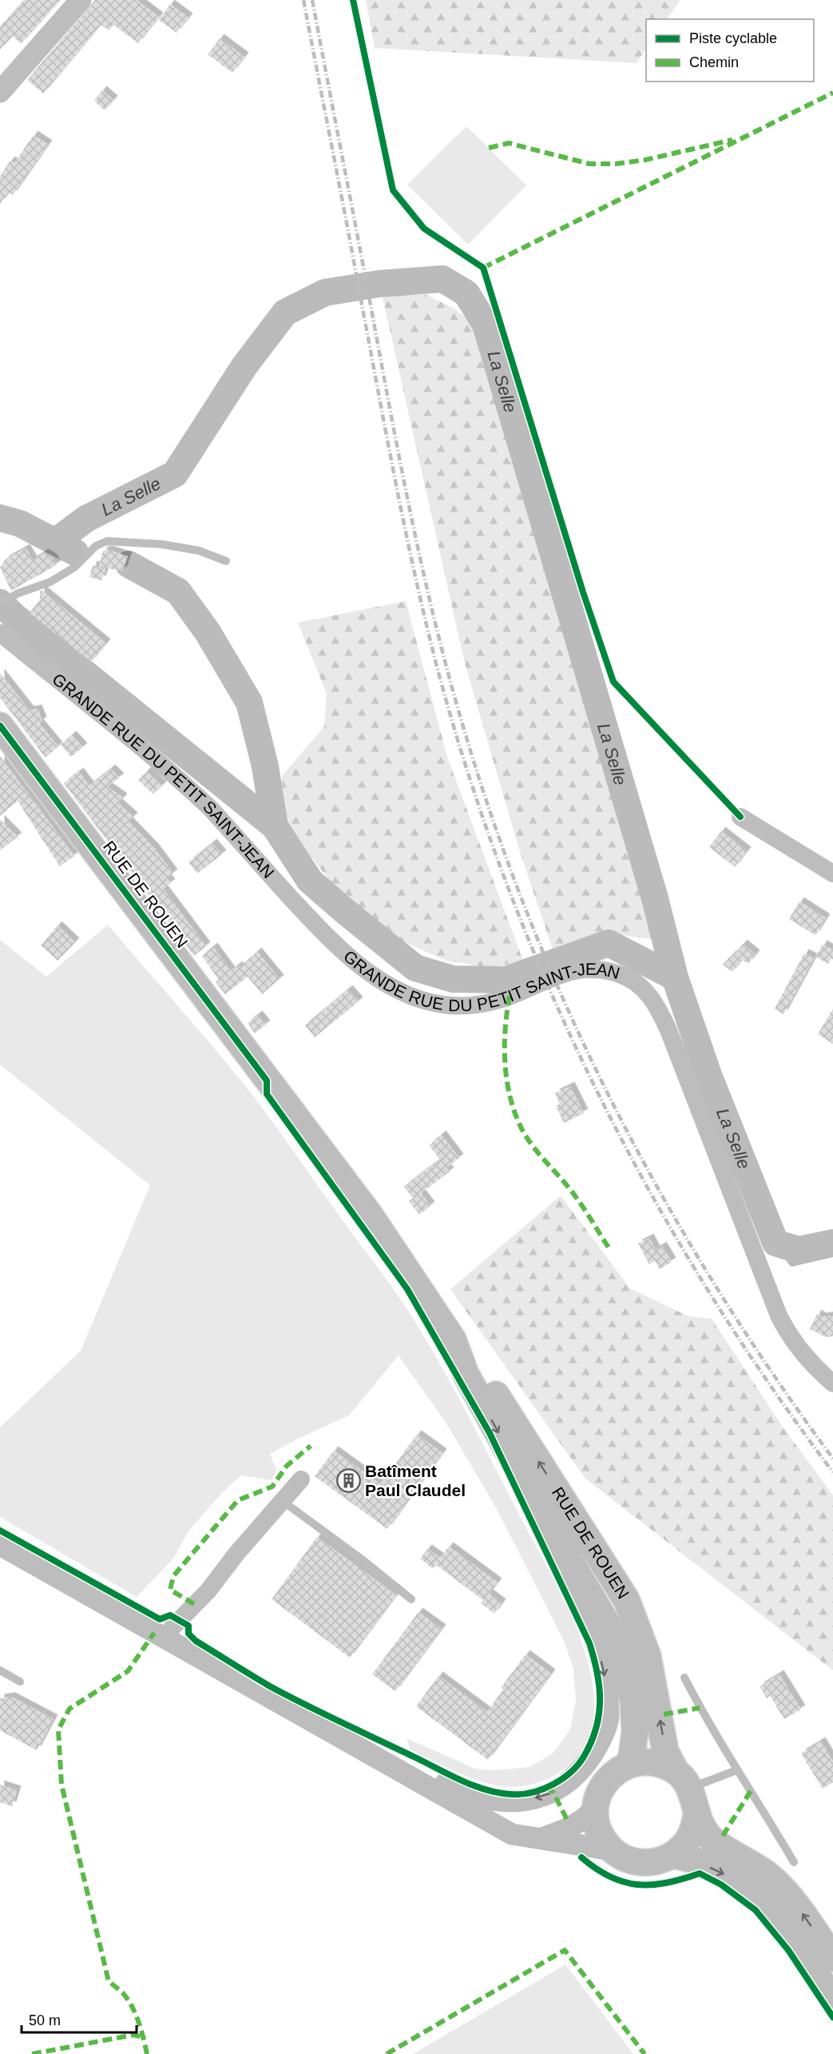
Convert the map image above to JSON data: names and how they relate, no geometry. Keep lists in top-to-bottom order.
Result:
{
  "streets": {
    "main road": ["RUE DE ROUEN"],
    "street": ["GRANDE RUE DU PETIT SAINT-JEAN"]
  },
  "water": ["La Selle"],
  "places": {
    "building": ["Batîment Paul Claudel"]
  },
  "legend": ["Piste cyclable", "Chemin"],
  "scale_bar": "50 m"
}
